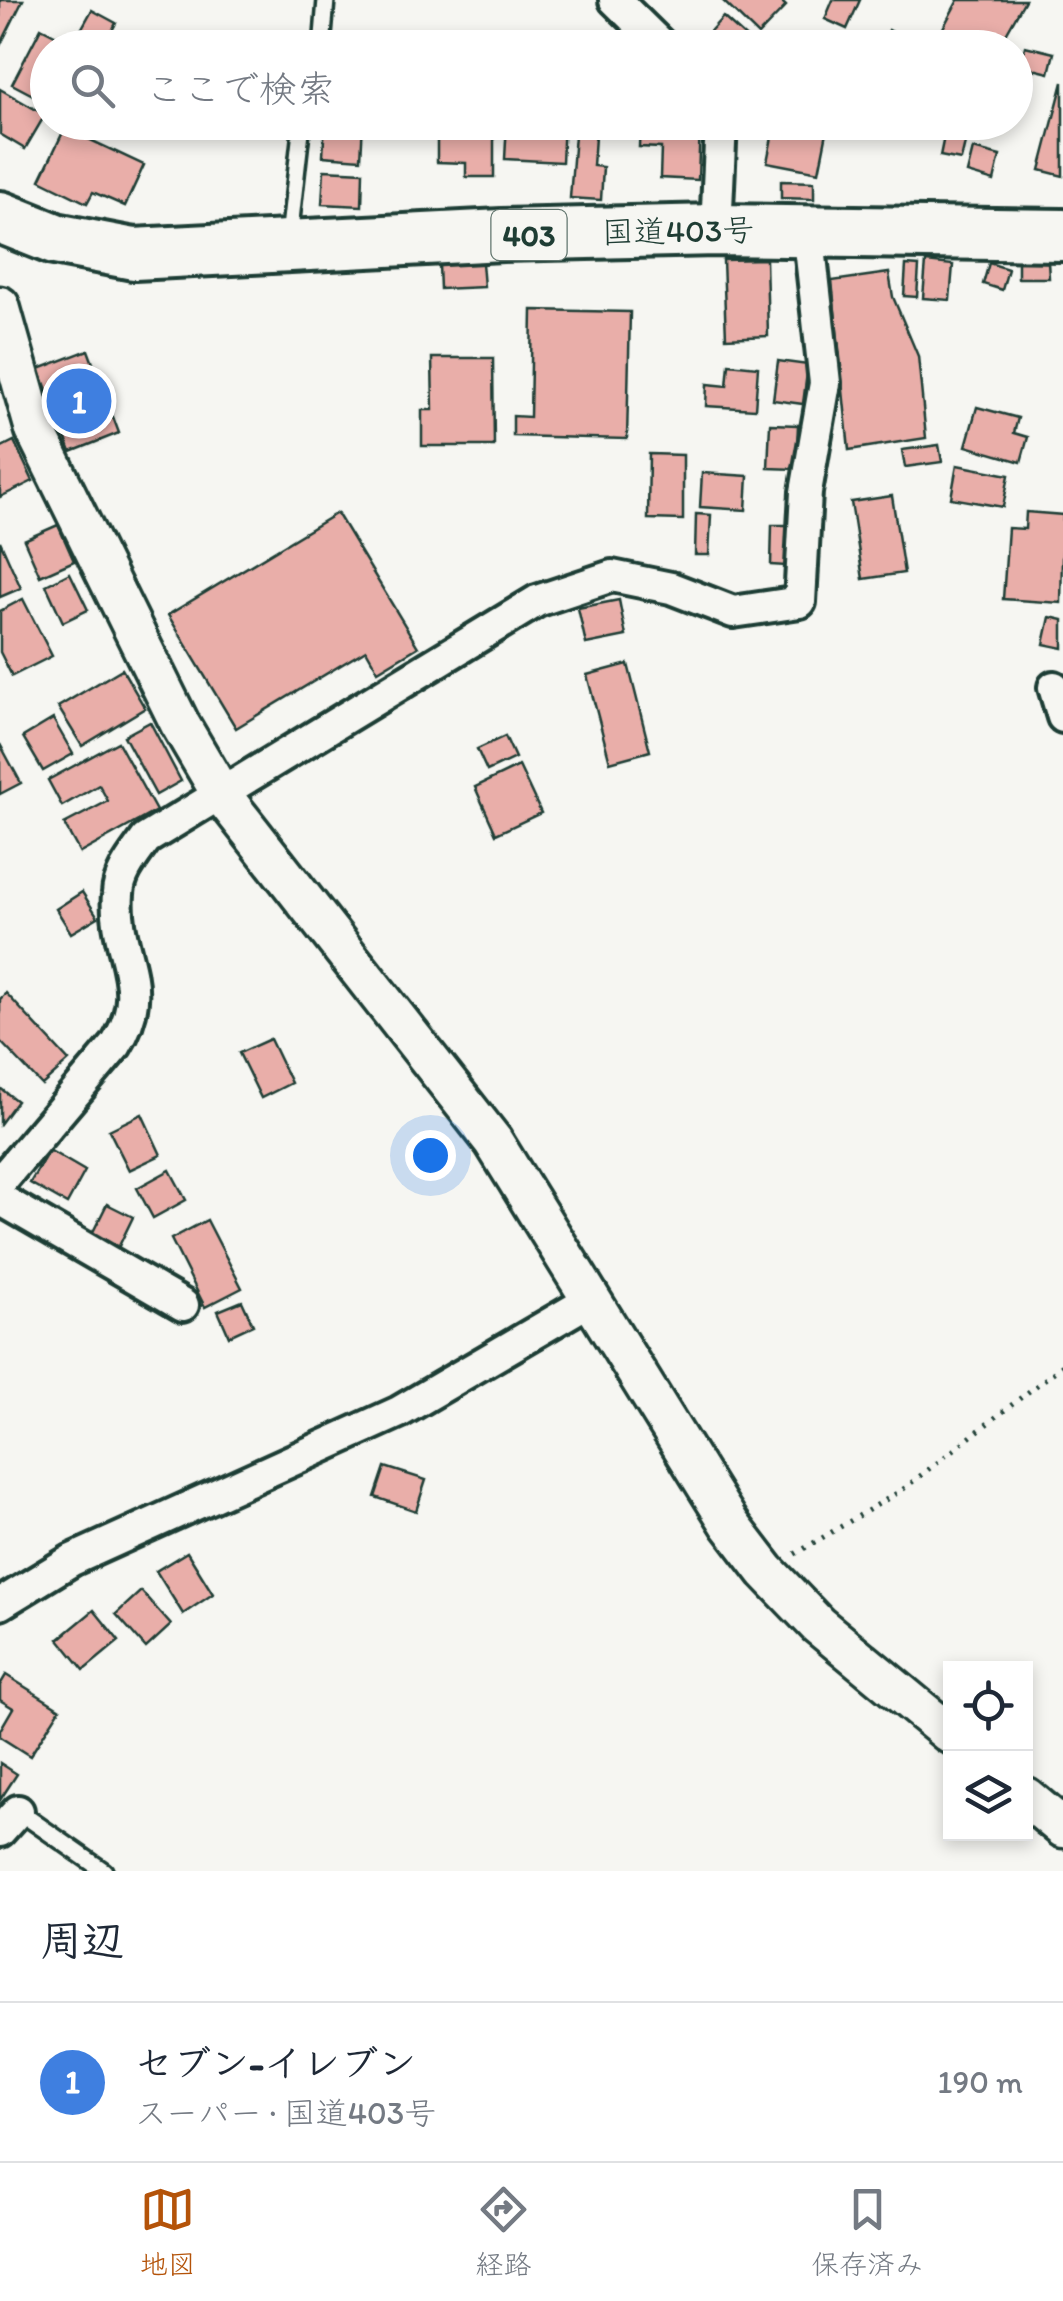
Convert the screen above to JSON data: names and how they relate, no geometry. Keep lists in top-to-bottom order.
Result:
{
  "streets": {
    "highway": ["国道403号", "403"]
  },
  "page": {
    "search": "ここで検索",
    "pins": "1",
    "heading": "周辺",
    "list": [
      {
        "mark": "1",
        "name": "セブン-イレブン",
        "note": "スーパー · 国道403号",
        "value": "190 m"
      }
    ],
    "nav": ["地図", "経路", "保存済み"]
  }
}
